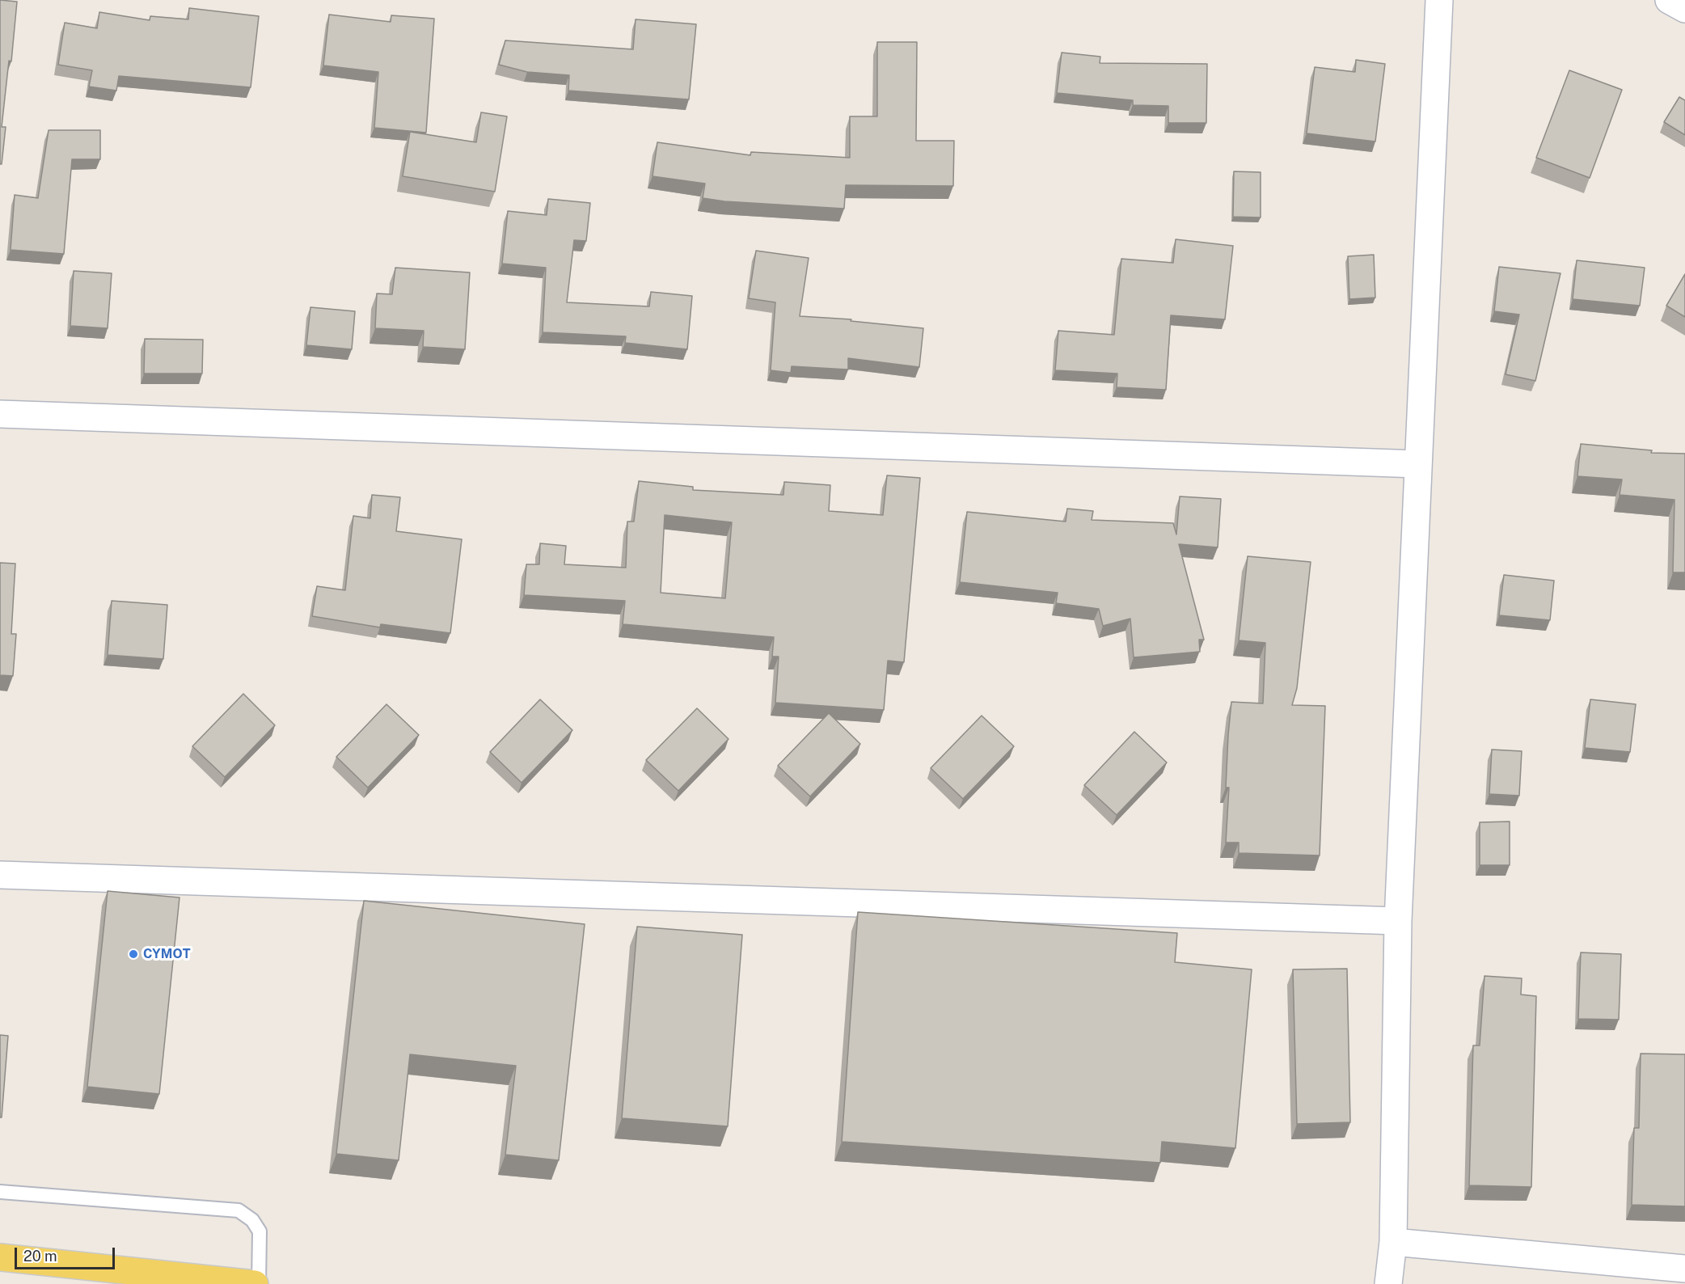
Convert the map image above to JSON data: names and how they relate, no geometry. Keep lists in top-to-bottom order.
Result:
{
  "places": ["CYMOT"],
  "scale_bar": "20 m"
}
